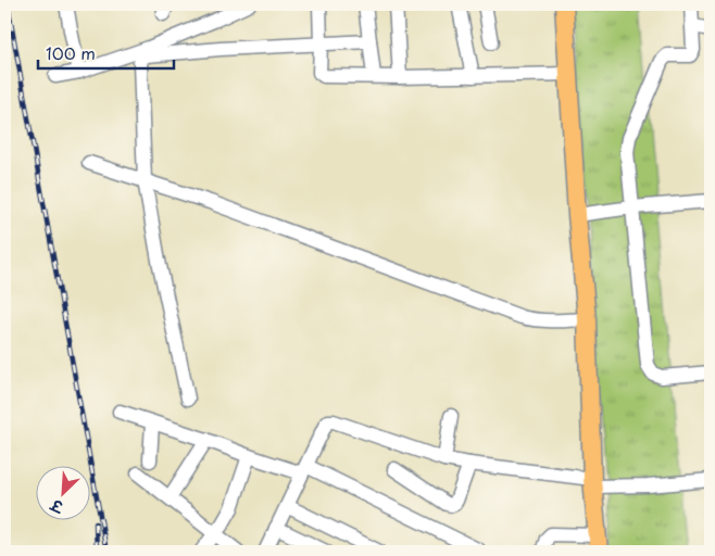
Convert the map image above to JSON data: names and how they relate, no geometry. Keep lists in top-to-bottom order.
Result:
{
  "scale_bar": "100 m",
  "north": "bottom left"
}
